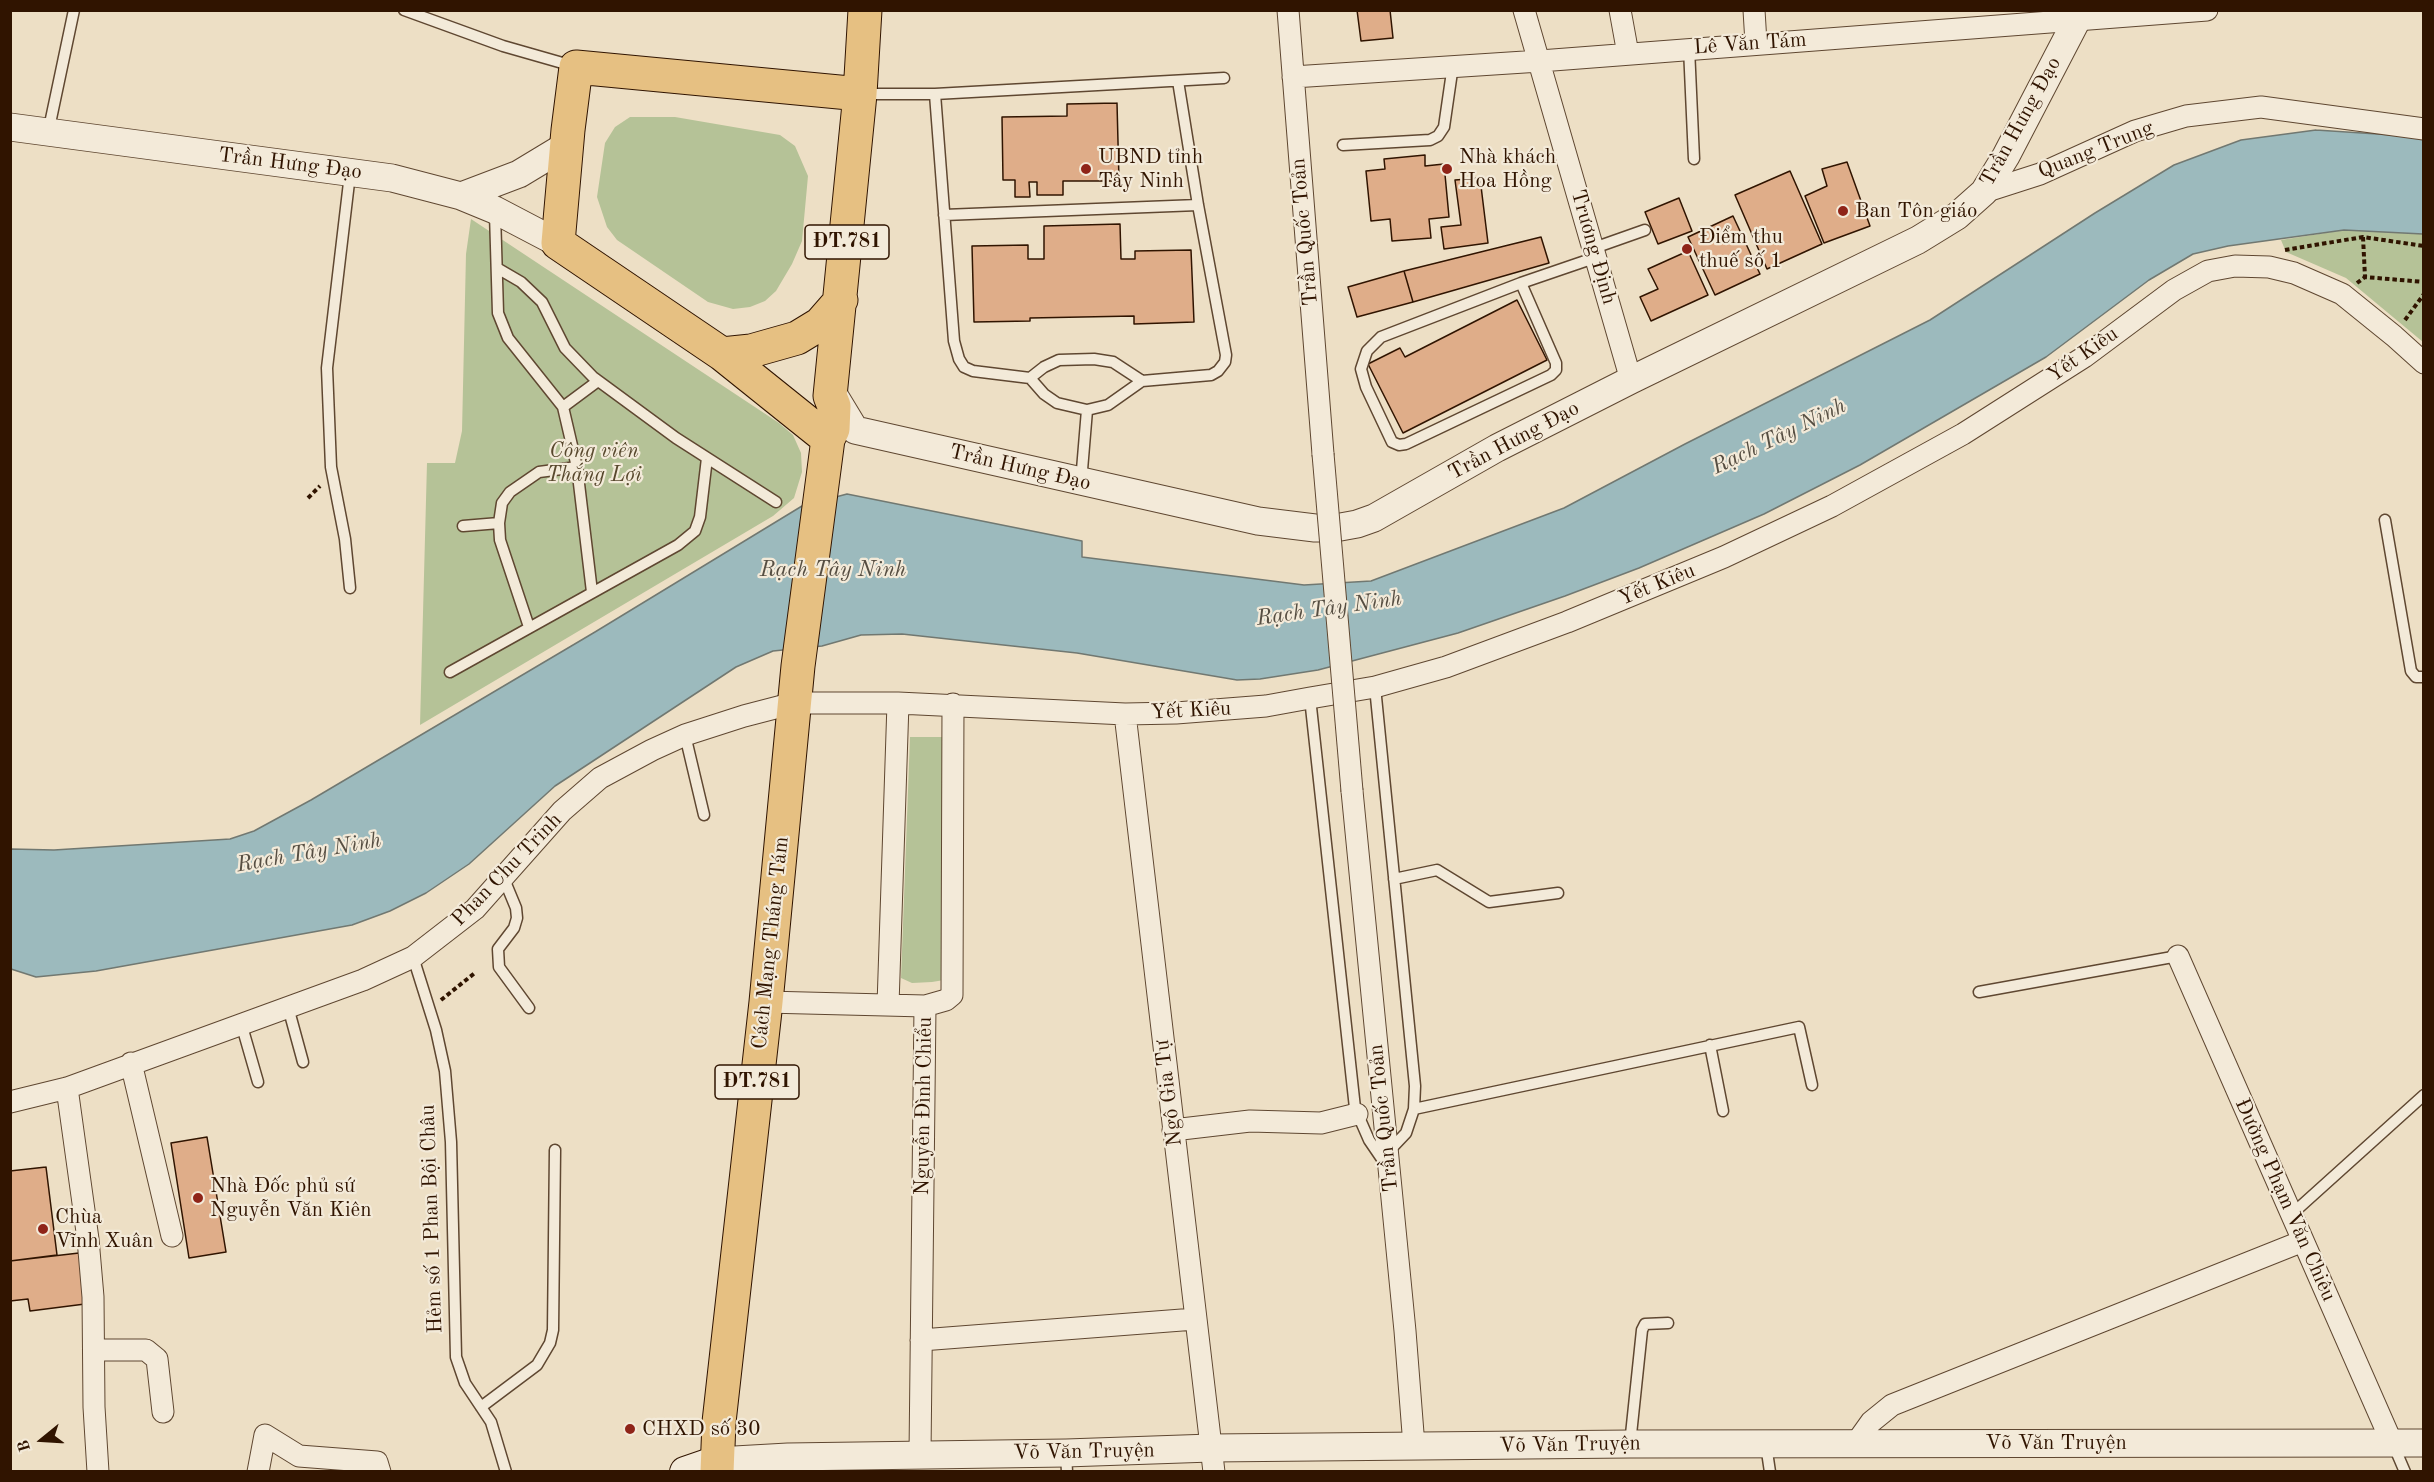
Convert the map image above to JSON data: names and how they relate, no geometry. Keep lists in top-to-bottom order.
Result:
{
  "streets": {
    "main road": ["Trần Hưng Đạo", "ĐT.781", "Cách Mạng Tháng Tám"],
    "street": [
      "Lê Văn Tám",
      "Quang Trung",
      "Trần Quốc Toản",
      "Trương Định",
      "Yết Kiêu",
      "Phan Chu Trinh",
      "Ngô Gia Tự",
      "Nguyễn Đình Chiểu",
      "Đường Phạm Văn Chiêu",
      "Võ Văn Truyện"
    ],
    "lane": ["Hẻm số 1 Phan Bội Châu"]
  },
  "crossings": [
    ["Lê Văn Tám", "Trần Hưng Đạo"],
    ["Lê Văn Tám", "Trần Quốc Toản"],
    ["Lê Văn Tám", "Trương Định"],
    ["Trần Hưng Đạo", "Quang Trung"],
    ["Trần Hưng Đạo", "ĐT.781"],
    ["Trần Hưng Đạo", "Trương Định"],
    ["Trần Hưng Đạo", "Cách Mạng Tháng Tám"],
    ["Trần Quốc Toản", "Võ Văn Truyện"],
    ["ĐT.781", "Cách Mạng Tháng Tám"],
    ["Yết Kiêu", "Phan Chu Trinh"],
    ["Yết Kiêu", "Cách Mạng Tháng Tám"],
    ["Yết Kiêu", "Ngô Gia Tự"],
    ["Yết Kiêu", "Nguyễn Đình Chiểu"],
    ["Phan Chu Trinh", "Cách Mạng Tháng Tám"],
    ["Phan Chu Trinh", "Hẻm số 1 Phan Bội Châu"],
    ["Cách Mạng Tháng Tám", "Võ Văn Truyện"],
    ["Ngô Gia Tự", "Võ Văn Truyện"],
    ["Nguyễn Đình Chiểu", "Võ Văn Truyện"],
    ["Đường Phạm Văn Chiêu", "Võ Văn Truyện"]
  ],
  "water": ["Rạch Tây Ninh"],
  "parks": ["Công viên Thắng Lợi"],
  "places": [
    "UBND tỉnh Tây Ninh",
    "Nhà khách Hoa Hồng",
    "Ban Tôn giáo",
    "Điểm thu thuế số 1",
    "Nhà Đốc phủ sứ Nguyễn Văn Kiên",
    "Chùa Vĩnh Xuân",
    "CHXD số 30"
  ],
  "north": "left"
}
